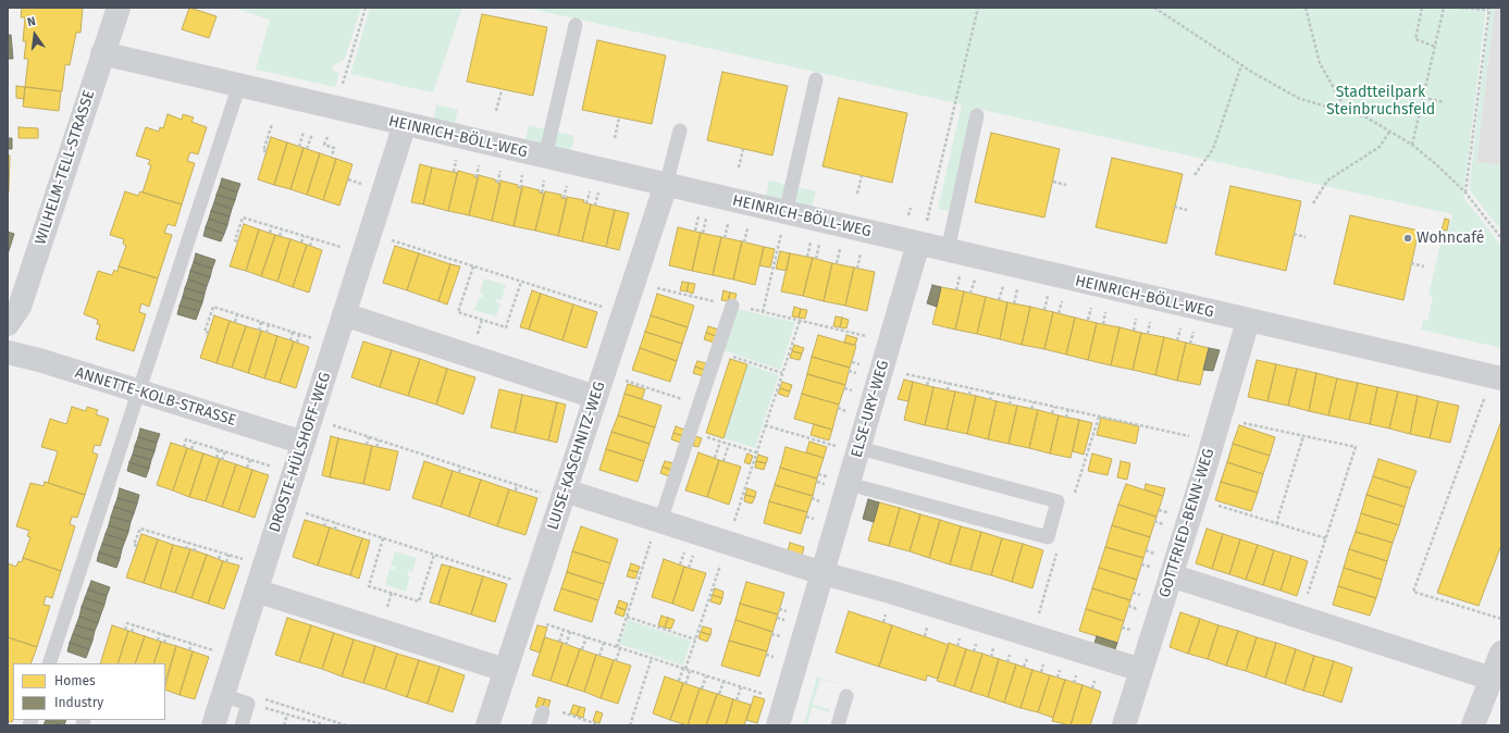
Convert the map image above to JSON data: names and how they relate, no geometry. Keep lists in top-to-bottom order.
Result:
{
  "streets": {
    "street": [
      "HEINRICH-BÖLL-WEG",
      "WILHELM-TELL-STRASSE",
      "ANNETTE-KOLB-STRASSE",
      "ELSE-URY-WEG",
      "DROSTE-HÜLSHOFF-WEG",
      "LUISE-KASCHNITZ-WEG",
      "GOTTFRIED-BENN-WEG"
    ]
  },
  "crossings": [
    ["HEINRICH-BÖLL-WEG", "WILHELM-TELL-STRASSE"],
    ["HEINRICH-BÖLL-WEG", "ELSE-URY-WEG"],
    ["HEINRICH-BÖLL-WEG", "DROSTE-HÜLSHOFF-WEG"],
    ["HEINRICH-BÖLL-WEG", "LUISE-KASCHNITZ-WEG"],
    ["HEINRICH-BÖLL-WEG", "GOTTFRIED-BENN-WEG"],
    ["ANNETTE-KOLB-STRASSE", "DROSTE-HÜLSHOFF-WEG"]
  ],
  "parks": ["Stadtteilpark Steinbruchsfeld"],
  "places": ["Wohncafé"],
  "legend": ["Homes", "Industry"],
  "north": "top"
}
